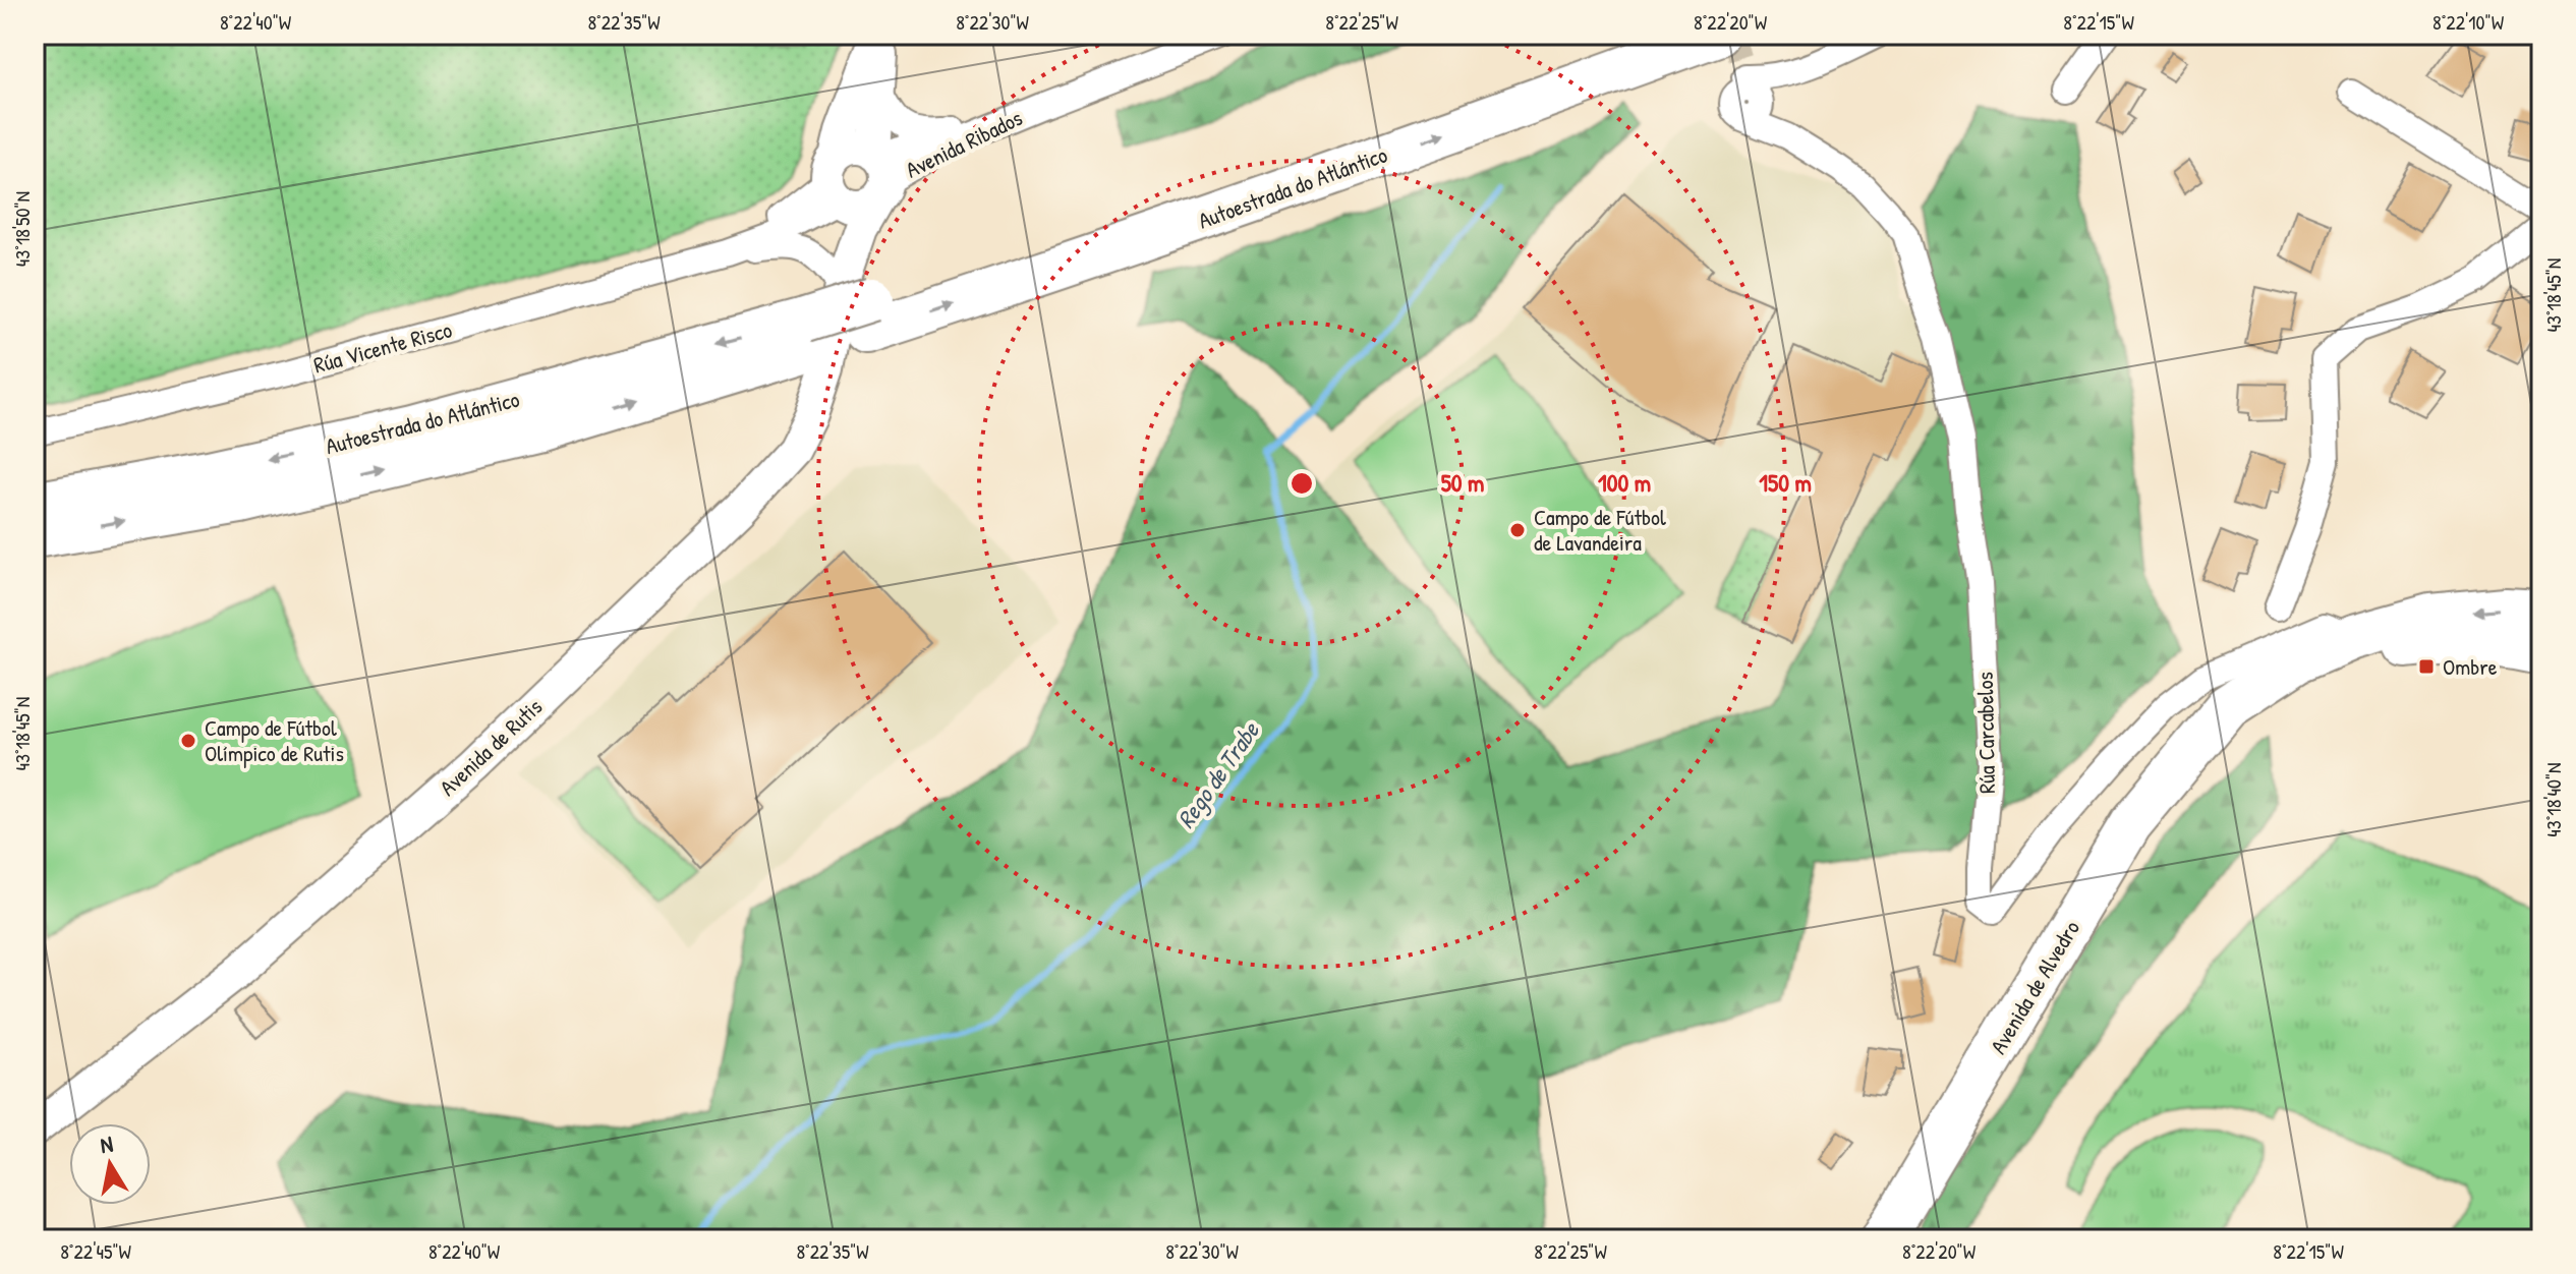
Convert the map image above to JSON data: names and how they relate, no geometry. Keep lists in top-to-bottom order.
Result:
{
  "streets": {
    "highway": ["Autoestrada do Atlántico", "Avenida de Alvedro"],
    "street": [
      "Avenida Ribados",
      "Rúa Vicente Risco",
      "Rúa Carcabelos",
      "Avenida de Rutis"
    ]
  },
  "crossings": [
    ["Avenida Ribados", "Avenida de Rutis"],
    ["Autoestrada do Atlántico", "Rúa Carcabelos"],
    ["Autoestrada do Atlántico", "Avenida de Rutis"],
    ["Rúa Vicente Risco", "Avenida de Rutis"],
    ["Rúa Carcabelos", "Avenida de Alvedro"]
  ],
  "water": ["Rego de Trabe"],
  "places": {
    "other": ["Campo de Fútbol de Lavandeira", "Campo de Fútbol Olímpico de Rutis"],
    "transit": ["Ombre"]
  },
  "north": "top",
  "coordinates": [
    "8°22'40\"W",
    "8°22'35\"W",
    "8°22'30\"W",
    "8°22'25\"W",
    "8°22'20\"W",
    "8°22'15\"W",
    "8°22'10\"W",
    "43°18'50\"N",
    "43°18'45\"N",
    "43°18'40\"N",
    "8°22'45\"W"
  ],
  "rings": ["50 m", "100 m", "150 m"]
}
